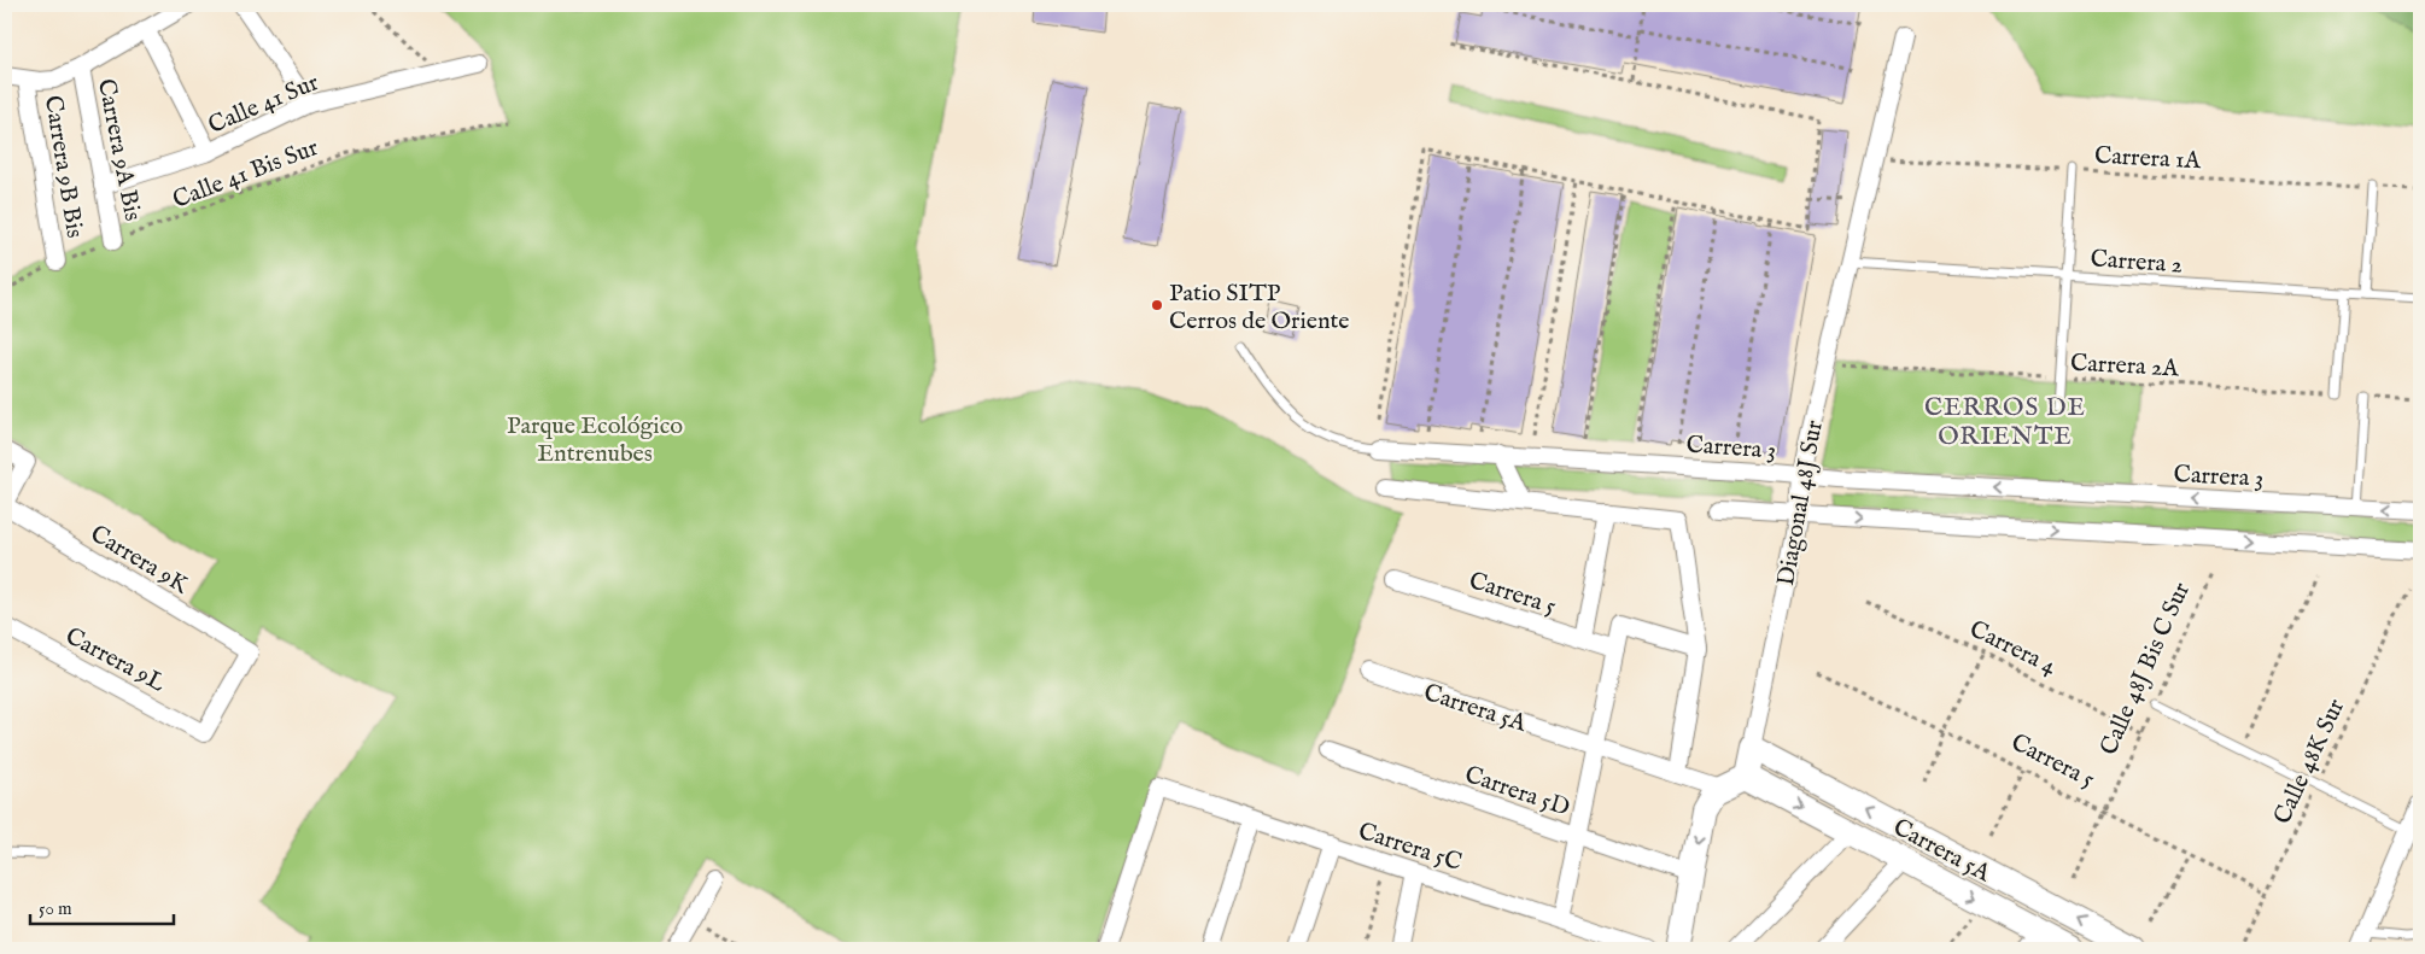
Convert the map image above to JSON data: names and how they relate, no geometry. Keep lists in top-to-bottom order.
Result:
{
  "streets": {
    "street": [
      "Calle 41 Sur",
      "Carrera 9A Bis",
      "Carrera 9B Bis",
      "Carrera 3",
      "Diagonal 48J Sur",
      "Carrera 9K",
      "Carrera 5",
      "Carrera 9L",
      "Carrera 5A",
      "Carrera 5D",
      "Carrera 5C"
    ],
    "lane": ["Carrera 2"],
    "path": [
      "Carrera 1A",
      "Calle 41 Bis Sur",
      "Carrera 2A",
      "Carrera 4",
      "Calle 48J Bis C Sur",
      "Calle 48K Sur"
    ]
  },
  "crossings": [
    ["Calle 41 Sur", "Carrera 9A Bis"],
    ["Carrera 9A Bis", "Calle 41 Bis Sur"],
    ["Carrera 1A", "Diagonal 48J Sur"],
    ["Carrera 9B Bis", "Calle 41 Bis Sur"],
    ["Carrera 2", "Diagonal 48J Sur"],
    ["Carrera 2A", "Diagonal 48J Sur"],
    ["Carrera 3", "Diagonal 48J Sur"],
    ["Diagonal 48J Sur", "Carrera 5A"],
    ["Carrera 9K", "Carrera 9L"],
    ["Carrera 5", "Calle 48J Bis C Sur"],
    ["Carrera 5", "Calle 48K Sur"],
    ["Carrera 4", "Calle 48J Bis C Sur"]
  ],
  "districts": ["CERROS DE ORIENTE"],
  "parks": ["Parque Ecológico Entrenubes"],
  "places": ["Patio SITP Cerros de Oriente"],
  "scale_bar": "50 m"
}
